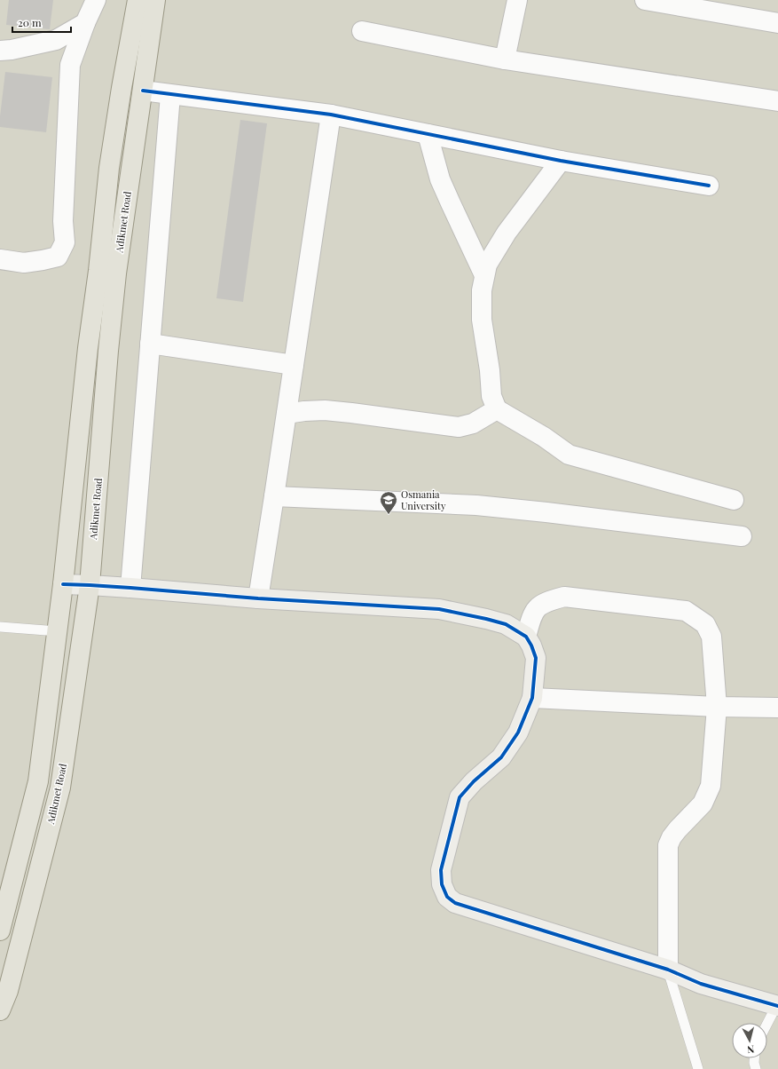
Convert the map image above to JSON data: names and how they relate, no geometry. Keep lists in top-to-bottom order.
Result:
{
  "streets": {
    "main road": ["Adikmet Road"]
  },
  "places": {
    "school or university": ["Osmania University"]
  },
  "scale_bar": "20 m",
  "north": "bottom"
}
